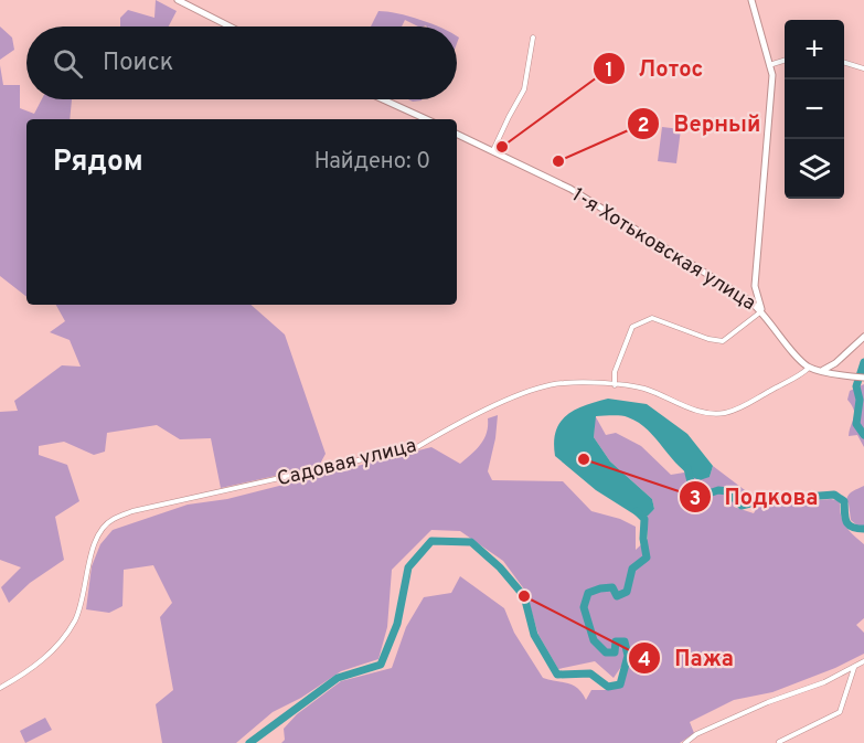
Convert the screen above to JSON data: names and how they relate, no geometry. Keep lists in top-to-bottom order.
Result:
{
  "streets": {
    "main road": ["1-я Хотьковская улица"],
    "street": ["Садовая улица"]
  },
  "crossings": [
    ["1-я Хотьковская улица", "Садовая улица"]
  ],
  "places": [
    "Лотос",
    "Верный",
    "Подкова",
    "Пажа"
  ],
  "page": {
    "map_buttons": ["+", "−"],
    "search": "Поиск",
    "heading": ["Рядом", "Найдено: 0"]
  }
}
